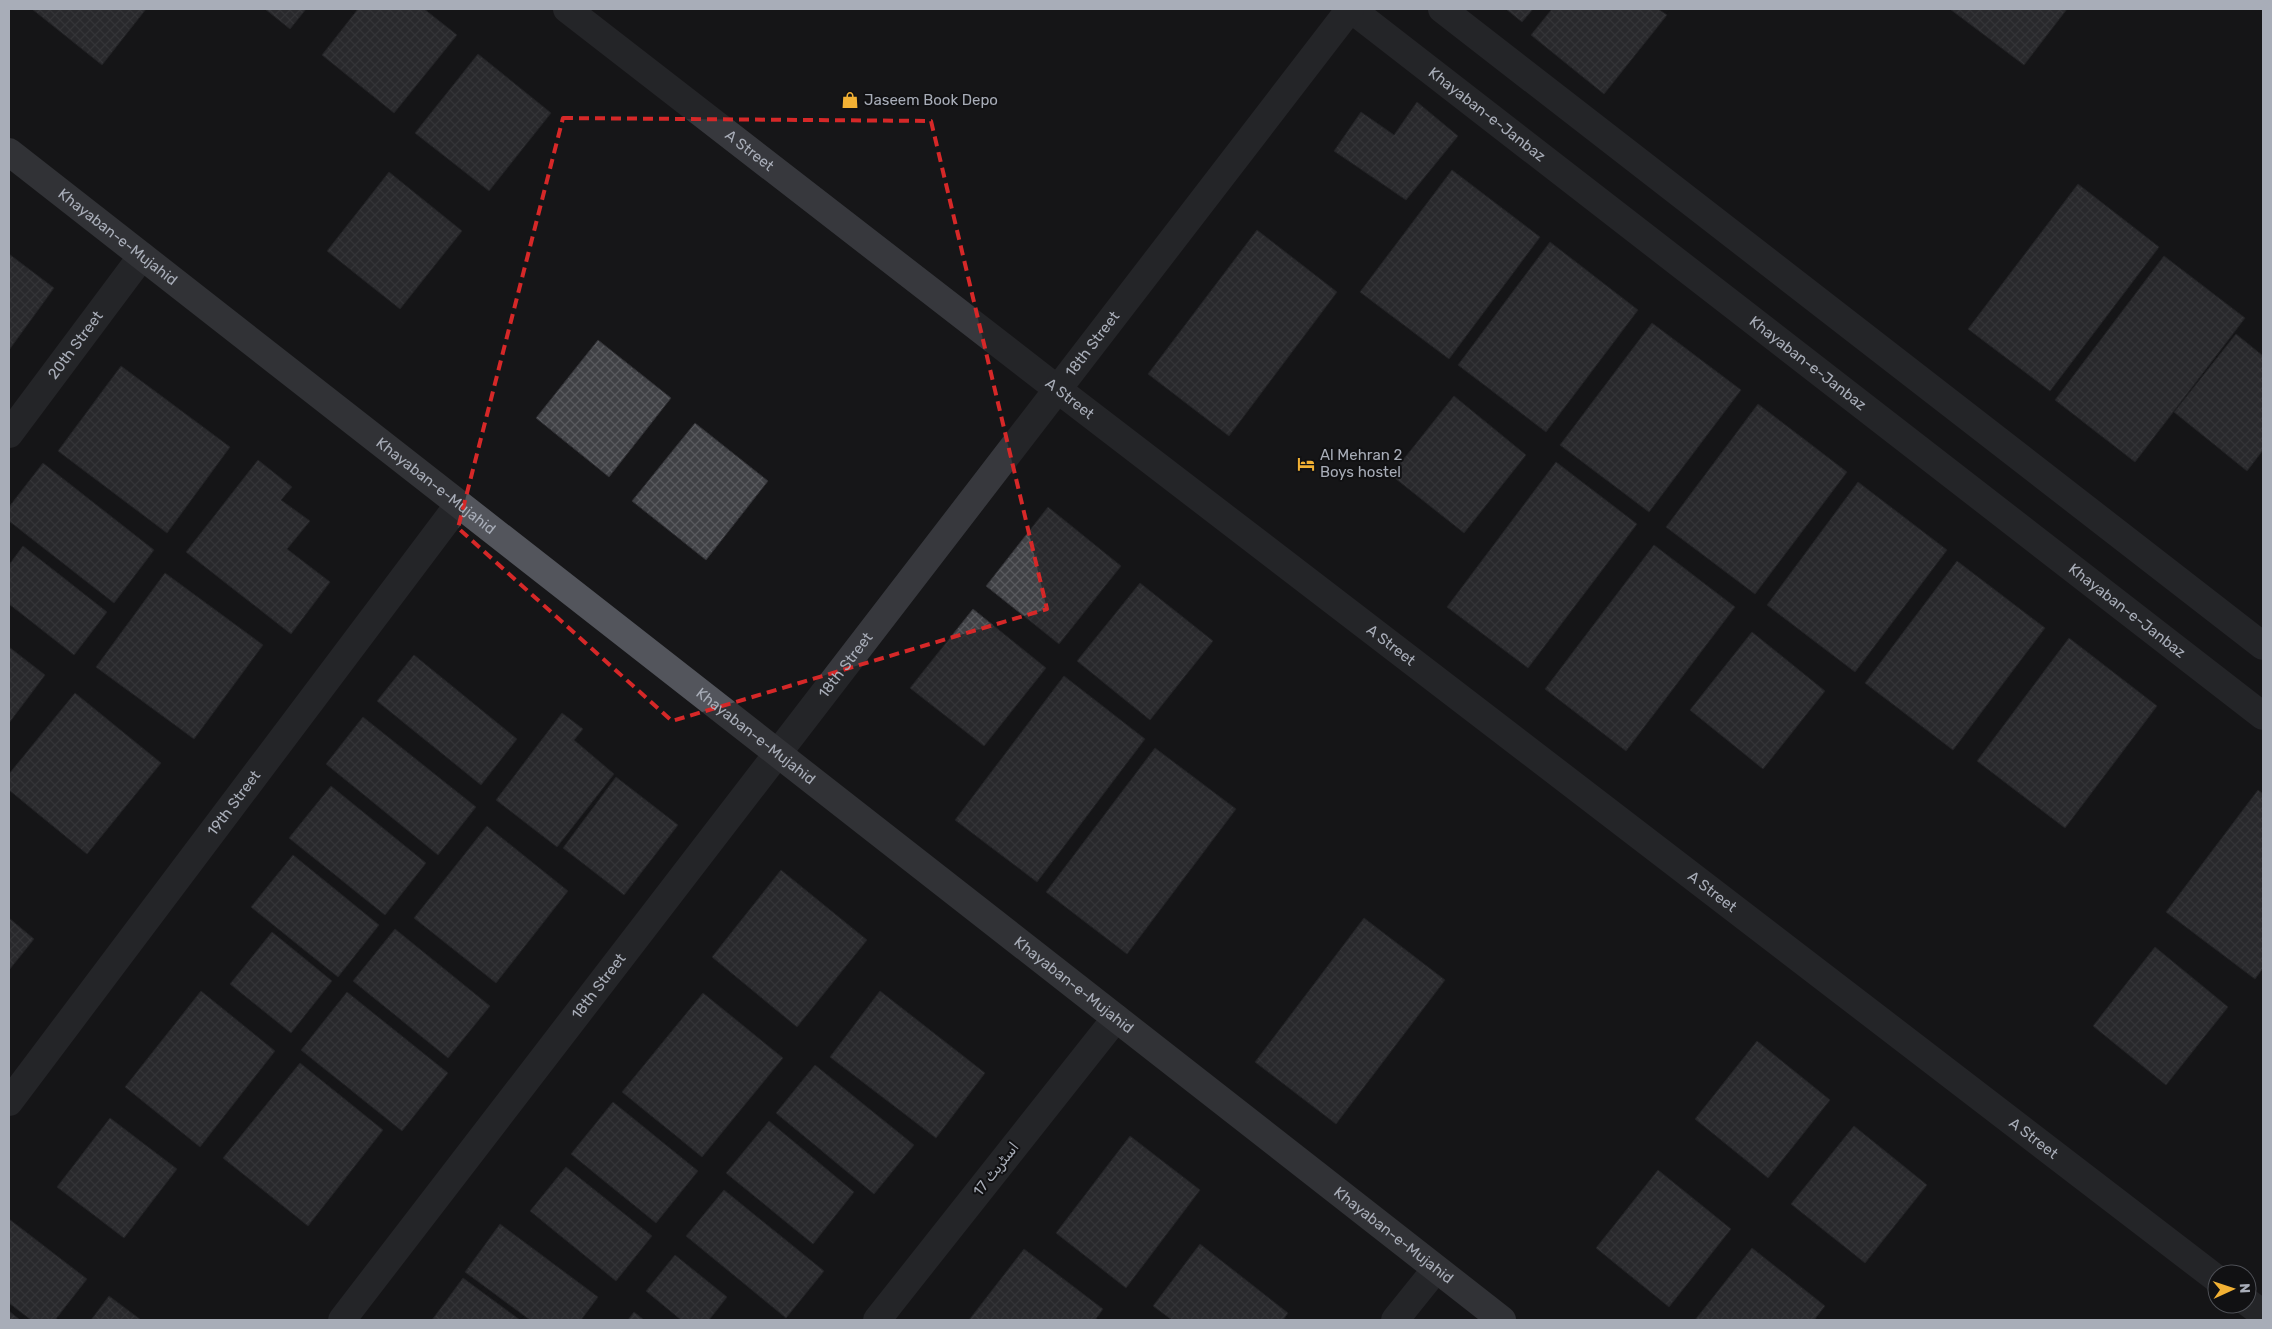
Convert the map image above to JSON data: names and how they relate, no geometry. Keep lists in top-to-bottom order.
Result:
{
  "streets": {
    "main road": ["Khayaban-e-Mujahid"],
    "street": [
      "Khayaban-e-Janbaz",
      "A Street",
      "18th Street",
      "20th Street",
      "19th Street",
      "اسٹریٹ 17"
    ]
  },
  "crossings": [
    ["Khayaban-e-Janbaz", "18th Street"],
    ["A Street", "18th Street"],
    ["Khayaban-e-Mujahid", "18th Street"],
    ["Khayaban-e-Mujahid", "20th Street"],
    ["Khayaban-e-Mujahid", "19th Street"],
    ["Khayaban-e-Mujahid", "اسٹریٹ 17"]
  ],
  "places": {
    "shop": ["Jaseem Book Depo"],
    "hotel": ["Al Mehran 2 Boys hostel"]
  },
  "north": "right"
}
